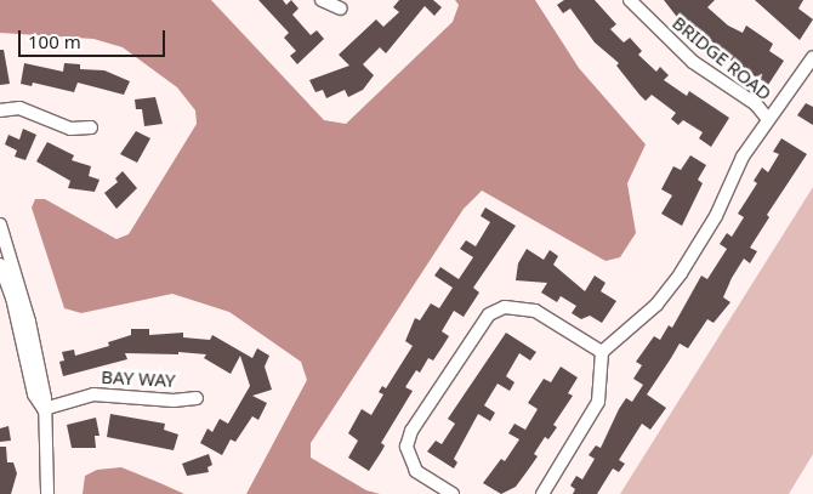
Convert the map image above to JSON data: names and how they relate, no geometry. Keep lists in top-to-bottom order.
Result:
{
  "streets": {
    "street": ["BRIDGE ROAD", "BAY WAY"]
  },
  "scale_bar": "100 m"
}
